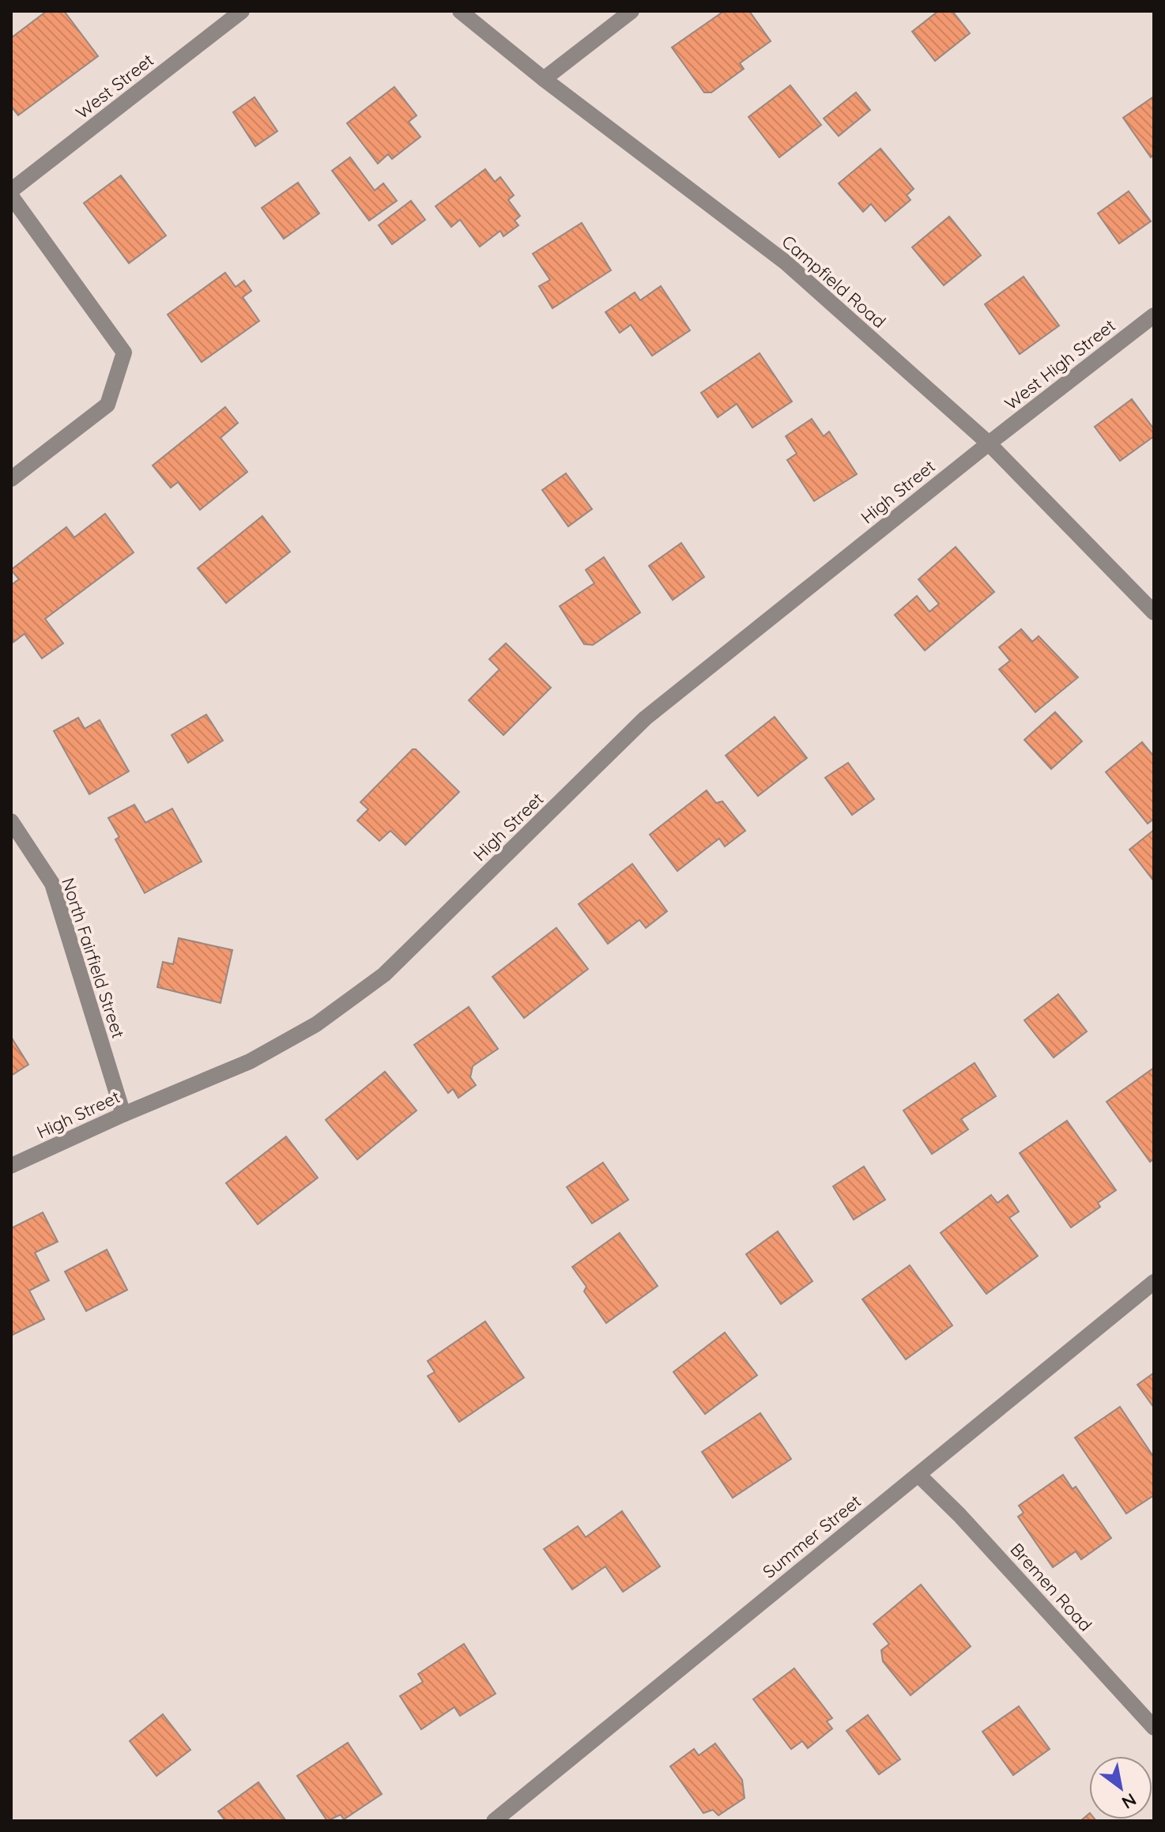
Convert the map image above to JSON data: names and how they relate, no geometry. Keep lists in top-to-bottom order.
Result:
{
  "streets": {
    "street": [
      "West Street",
      "Campfield Road",
      "West High Street",
      "High Street",
      "North Fairfield Street",
      "Summer Street",
      "Bremen Road"
    ]
  },
  "crossings": [
    ["Campfield Road", "West High Street"],
    ["Campfield Road", "High Street"],
    ["West High Street", "High Street"],
    ["High Street", "North Fairfield Street"],
    ["Summer Street", "Bremen Road"]
  ],
  "north": "bottom right"
}
